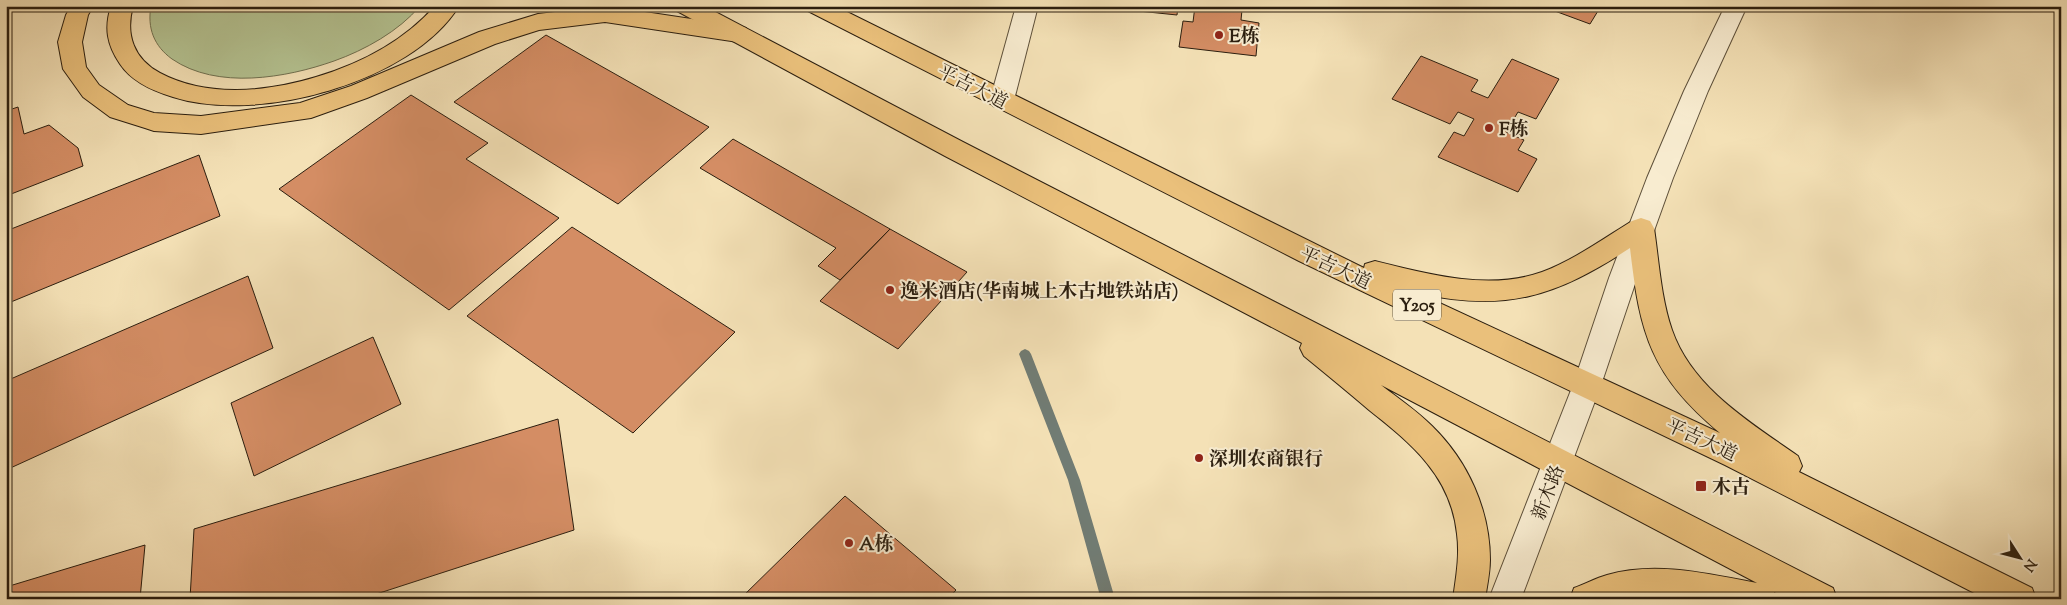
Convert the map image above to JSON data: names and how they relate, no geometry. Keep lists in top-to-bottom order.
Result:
{
  "streets": {
    "main road": ["平吉大道", "Y205"],
    "street": ["新木路"]
  },
  "crossings": [
    ["平吉大道", "新木路"]
  ],
  "places": {
    "other": [
      "E栋",
      "F栋",
      "逸米酒店(华南城上木古地铁站店)",
      "深圳农商银行",
      "A栋"
    ],
    "transit": ["木古"]
  },
  "north": "bottom right"
}
